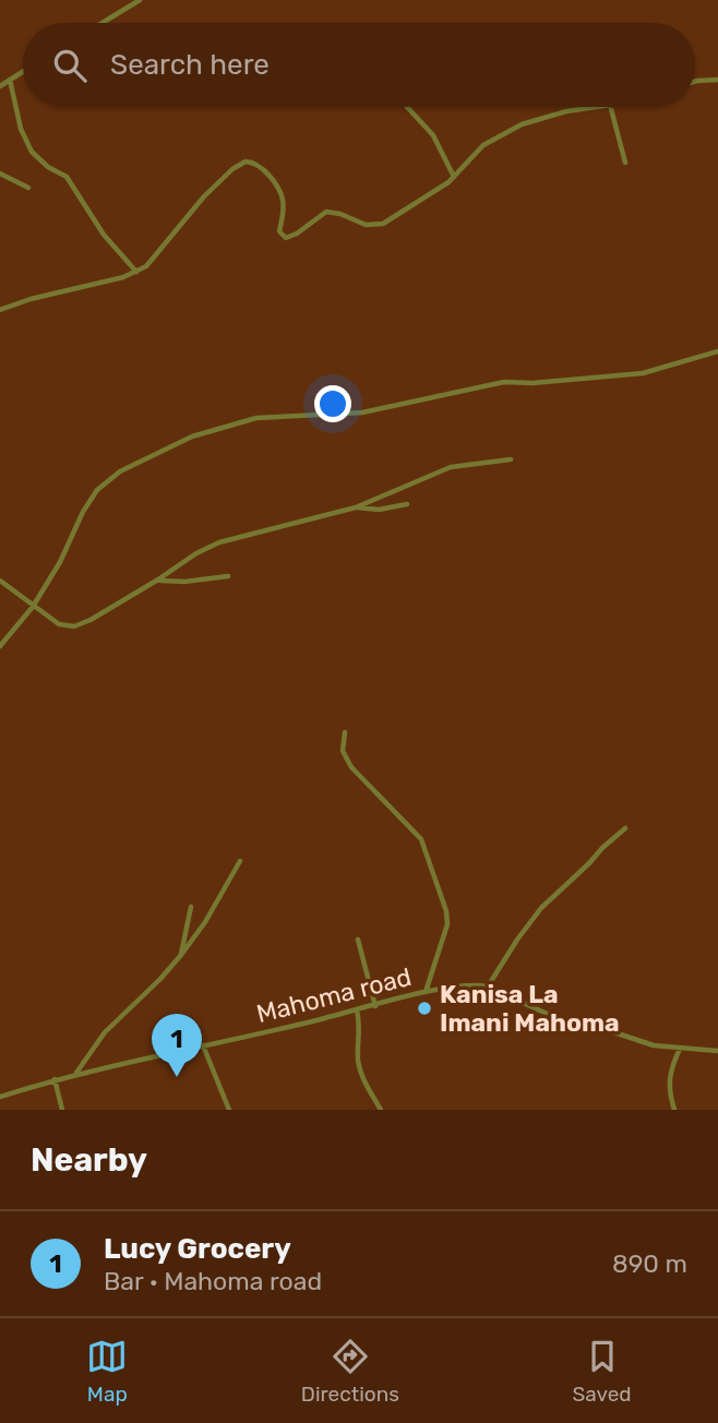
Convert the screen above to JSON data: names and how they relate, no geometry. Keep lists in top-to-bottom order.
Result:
{
  "streets": {
    "street": ["Mahoma road"]
  },
  "places": ["Kanisa La Imani Mahoma"],
  "page": {
    "search": "Search here",
    "pins": "1",
    "heading": "Nearby",
    "list": [
      {
        "mark": "1",
        "name": "Lucy Grocery",
        "note": "Bar · Mahoma road",
        "value": "890 m"
      }
    ],
    "nav": ["Map", "Directions", "Saved"]
  }
}
